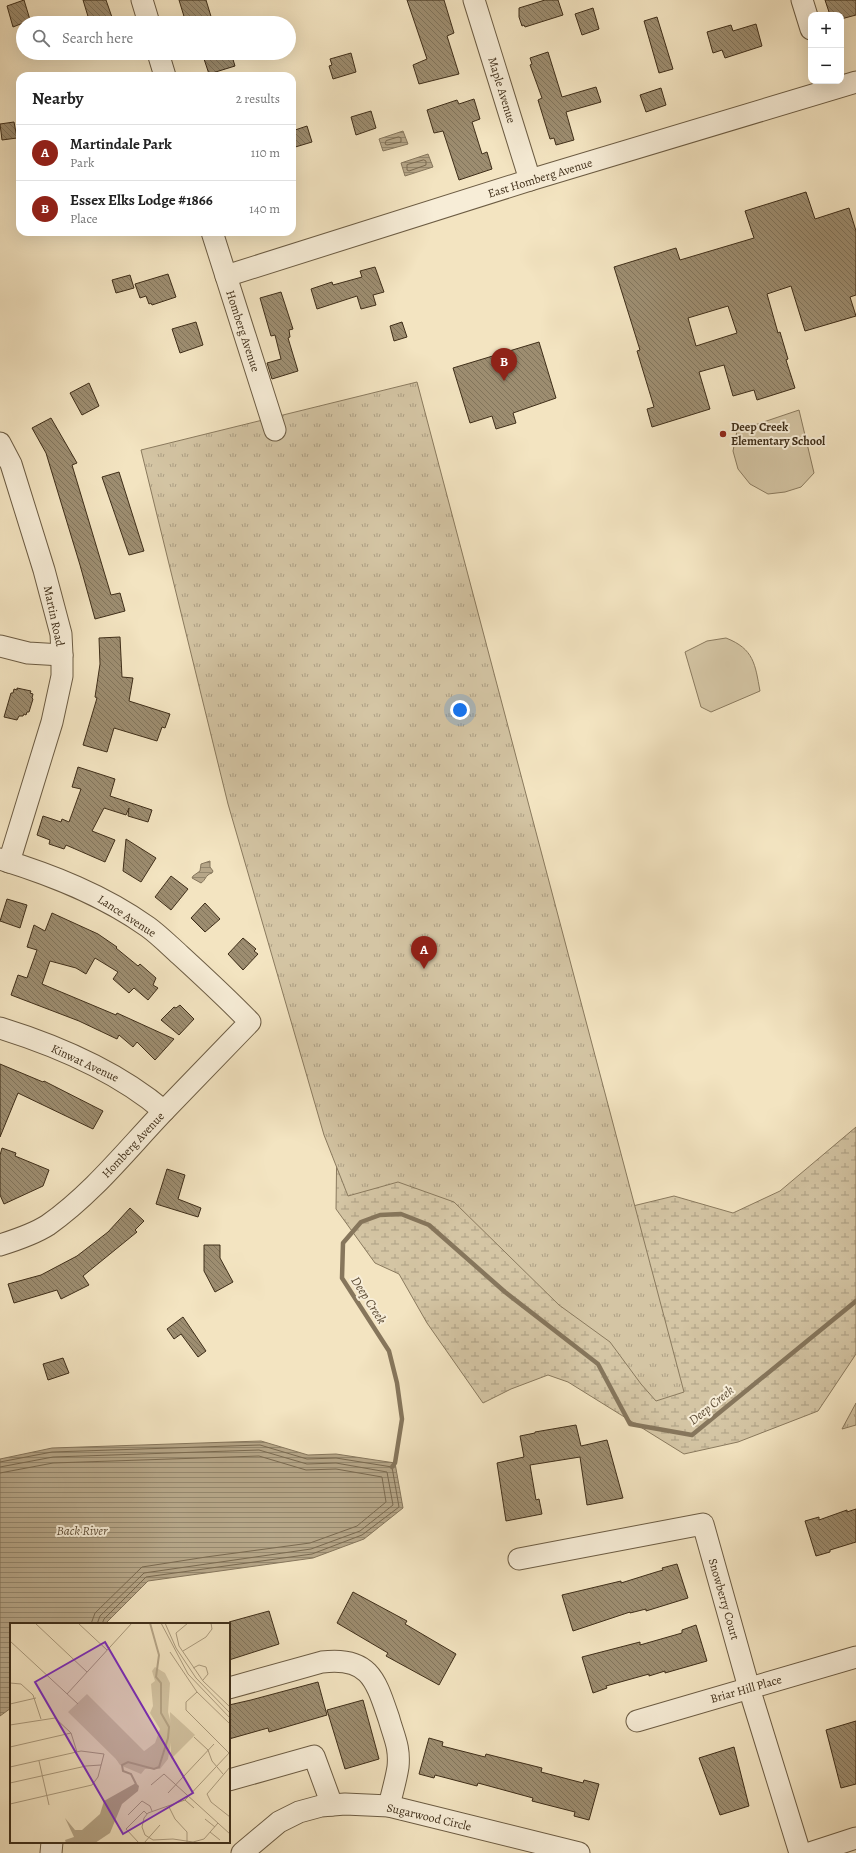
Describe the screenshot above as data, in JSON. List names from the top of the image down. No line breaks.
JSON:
{"streets":{"street":["Maple Avenue","East Homberg Avenue","Homberg Avenue","Martin Road","Lance Avenue","Kinwat Avenue","Snowberry Court","Briar Hill Place","Sugarwood Circle"]},"crossings":[["Maple Avenue","East Homberg Avenue"],["East Homberg Avenue","Homberg Avenue"],["Homberg Avenue","Lance Avenue"],["Homberg Avenue","Kinwat Avenue"],["Martin Road","Lance Avenue"],["Snowberry Court","Briar Hill Place"]],"water":["Deep Creek","Back River"],"places":["Deep Creek Elementary School"],"page":{"map_buttons":["+","−"],"search":"Search here","heading":["Nearby","2 results"],"list":[{"mark":"A","name":"Martindale Park","note":"Park","value":"110 m"},{"mark":"B","name":"Essex Elks Lodge #1866","note":"Place","value":"140 m"}],"pins":["B","A"]}}
